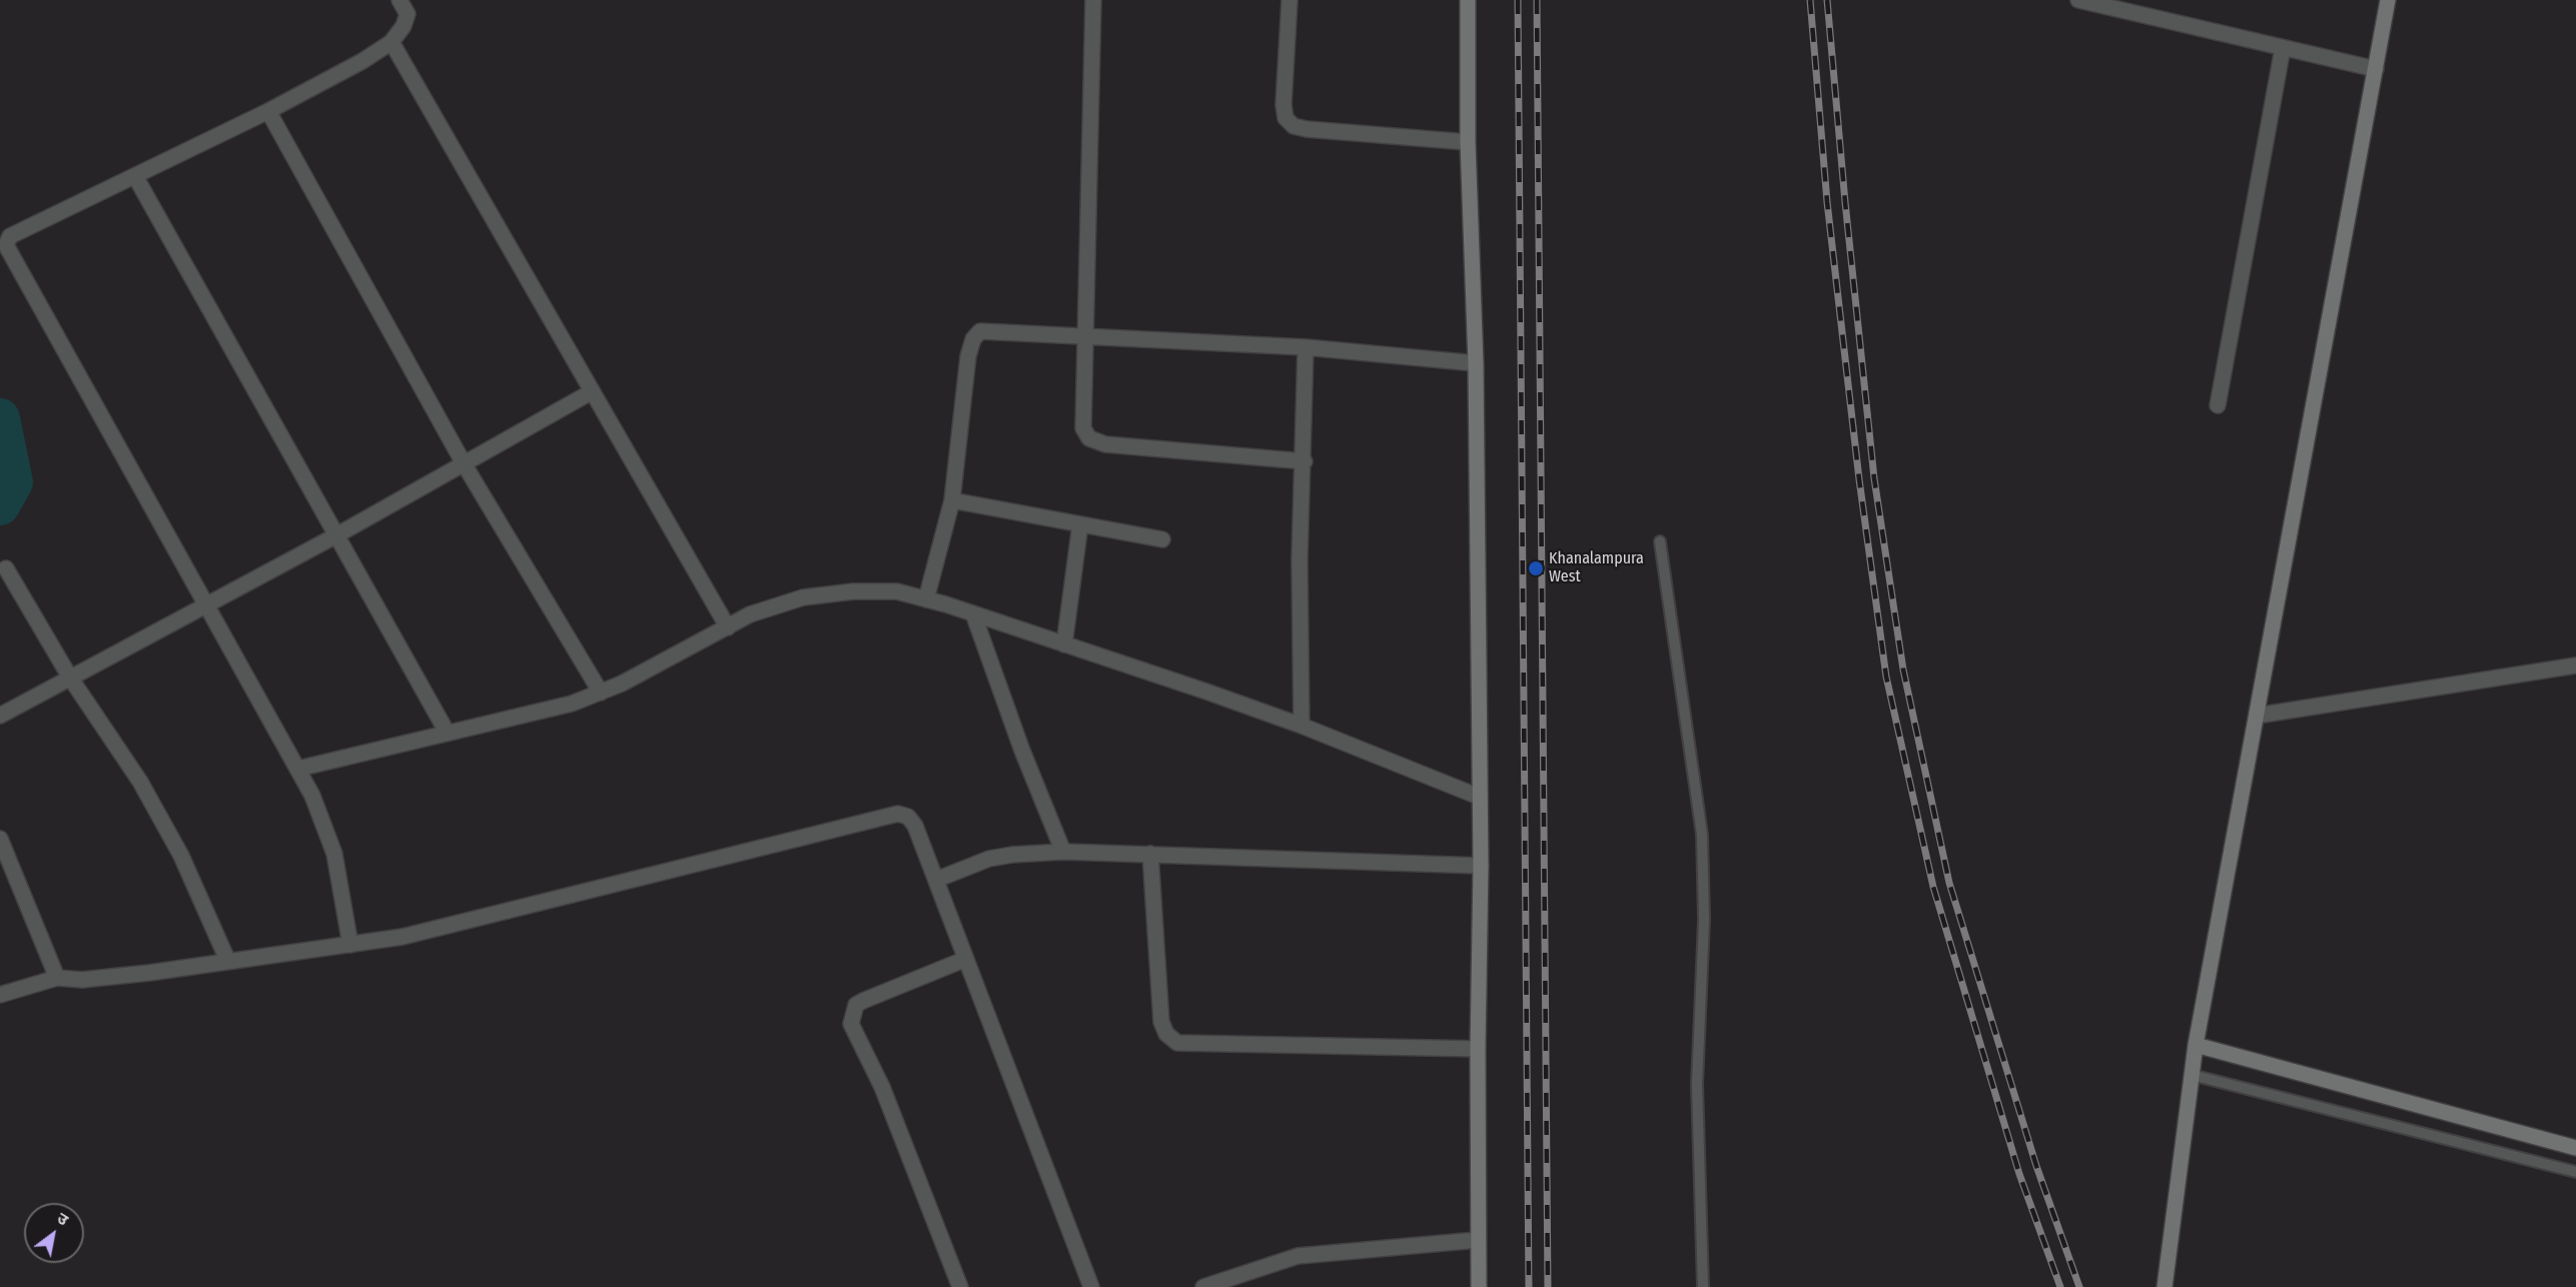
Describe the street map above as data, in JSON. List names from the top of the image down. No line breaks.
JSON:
{"places":["Khanalampura West"],"north":"top right"}
